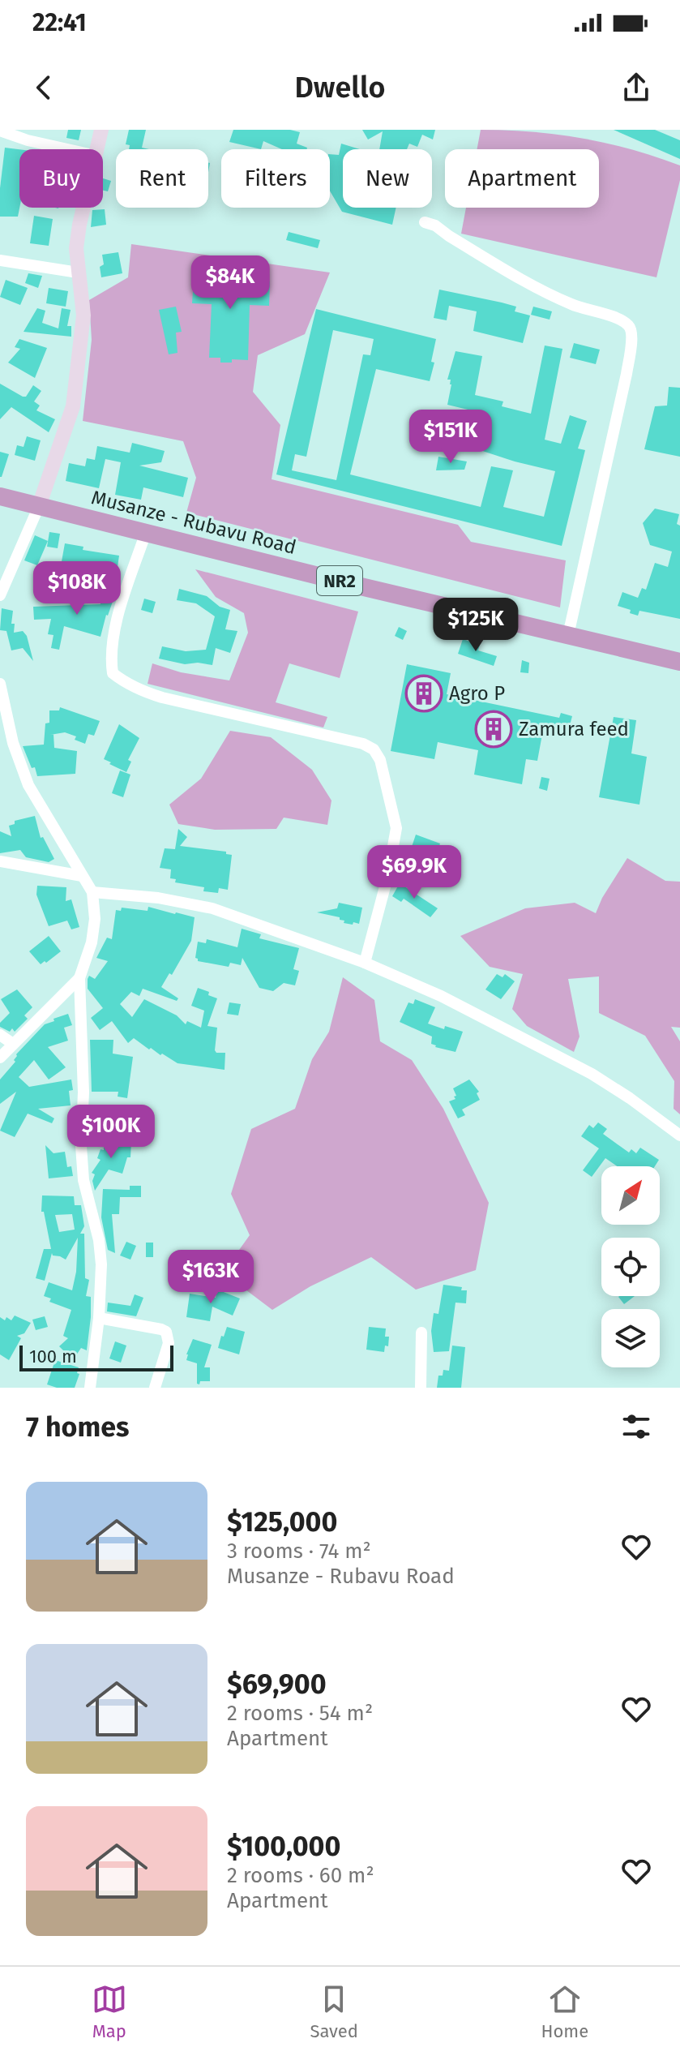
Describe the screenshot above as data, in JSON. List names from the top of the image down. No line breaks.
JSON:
{"streets":{"highway":["Musanze - Rubavu Road","NR2"]},"places":{"building":["Agro P","Zamura feed"]},"scale_bar":"100 m","north":"top right","page":{"status":"22:41","header":"Dwello","chip":["Buy","Rent","Filters","New","Apartment"],"price":["$84K","$151K","$108K","$125K","$69.9K","$100K","$163K"],"scale":"100 m","heading":"7 homes","list":[{"name":"$125,000","note":"3 rooms · 74 m² · Musanze - Rubavu Road"},{"name":"$69,900","note":"2 rooms · 54 m² · Apartment"},{"name":"$100,000","note":"2 rooms · 60 m² · Apartment"}],"tabs":["Map","Saved","Home"]}}
